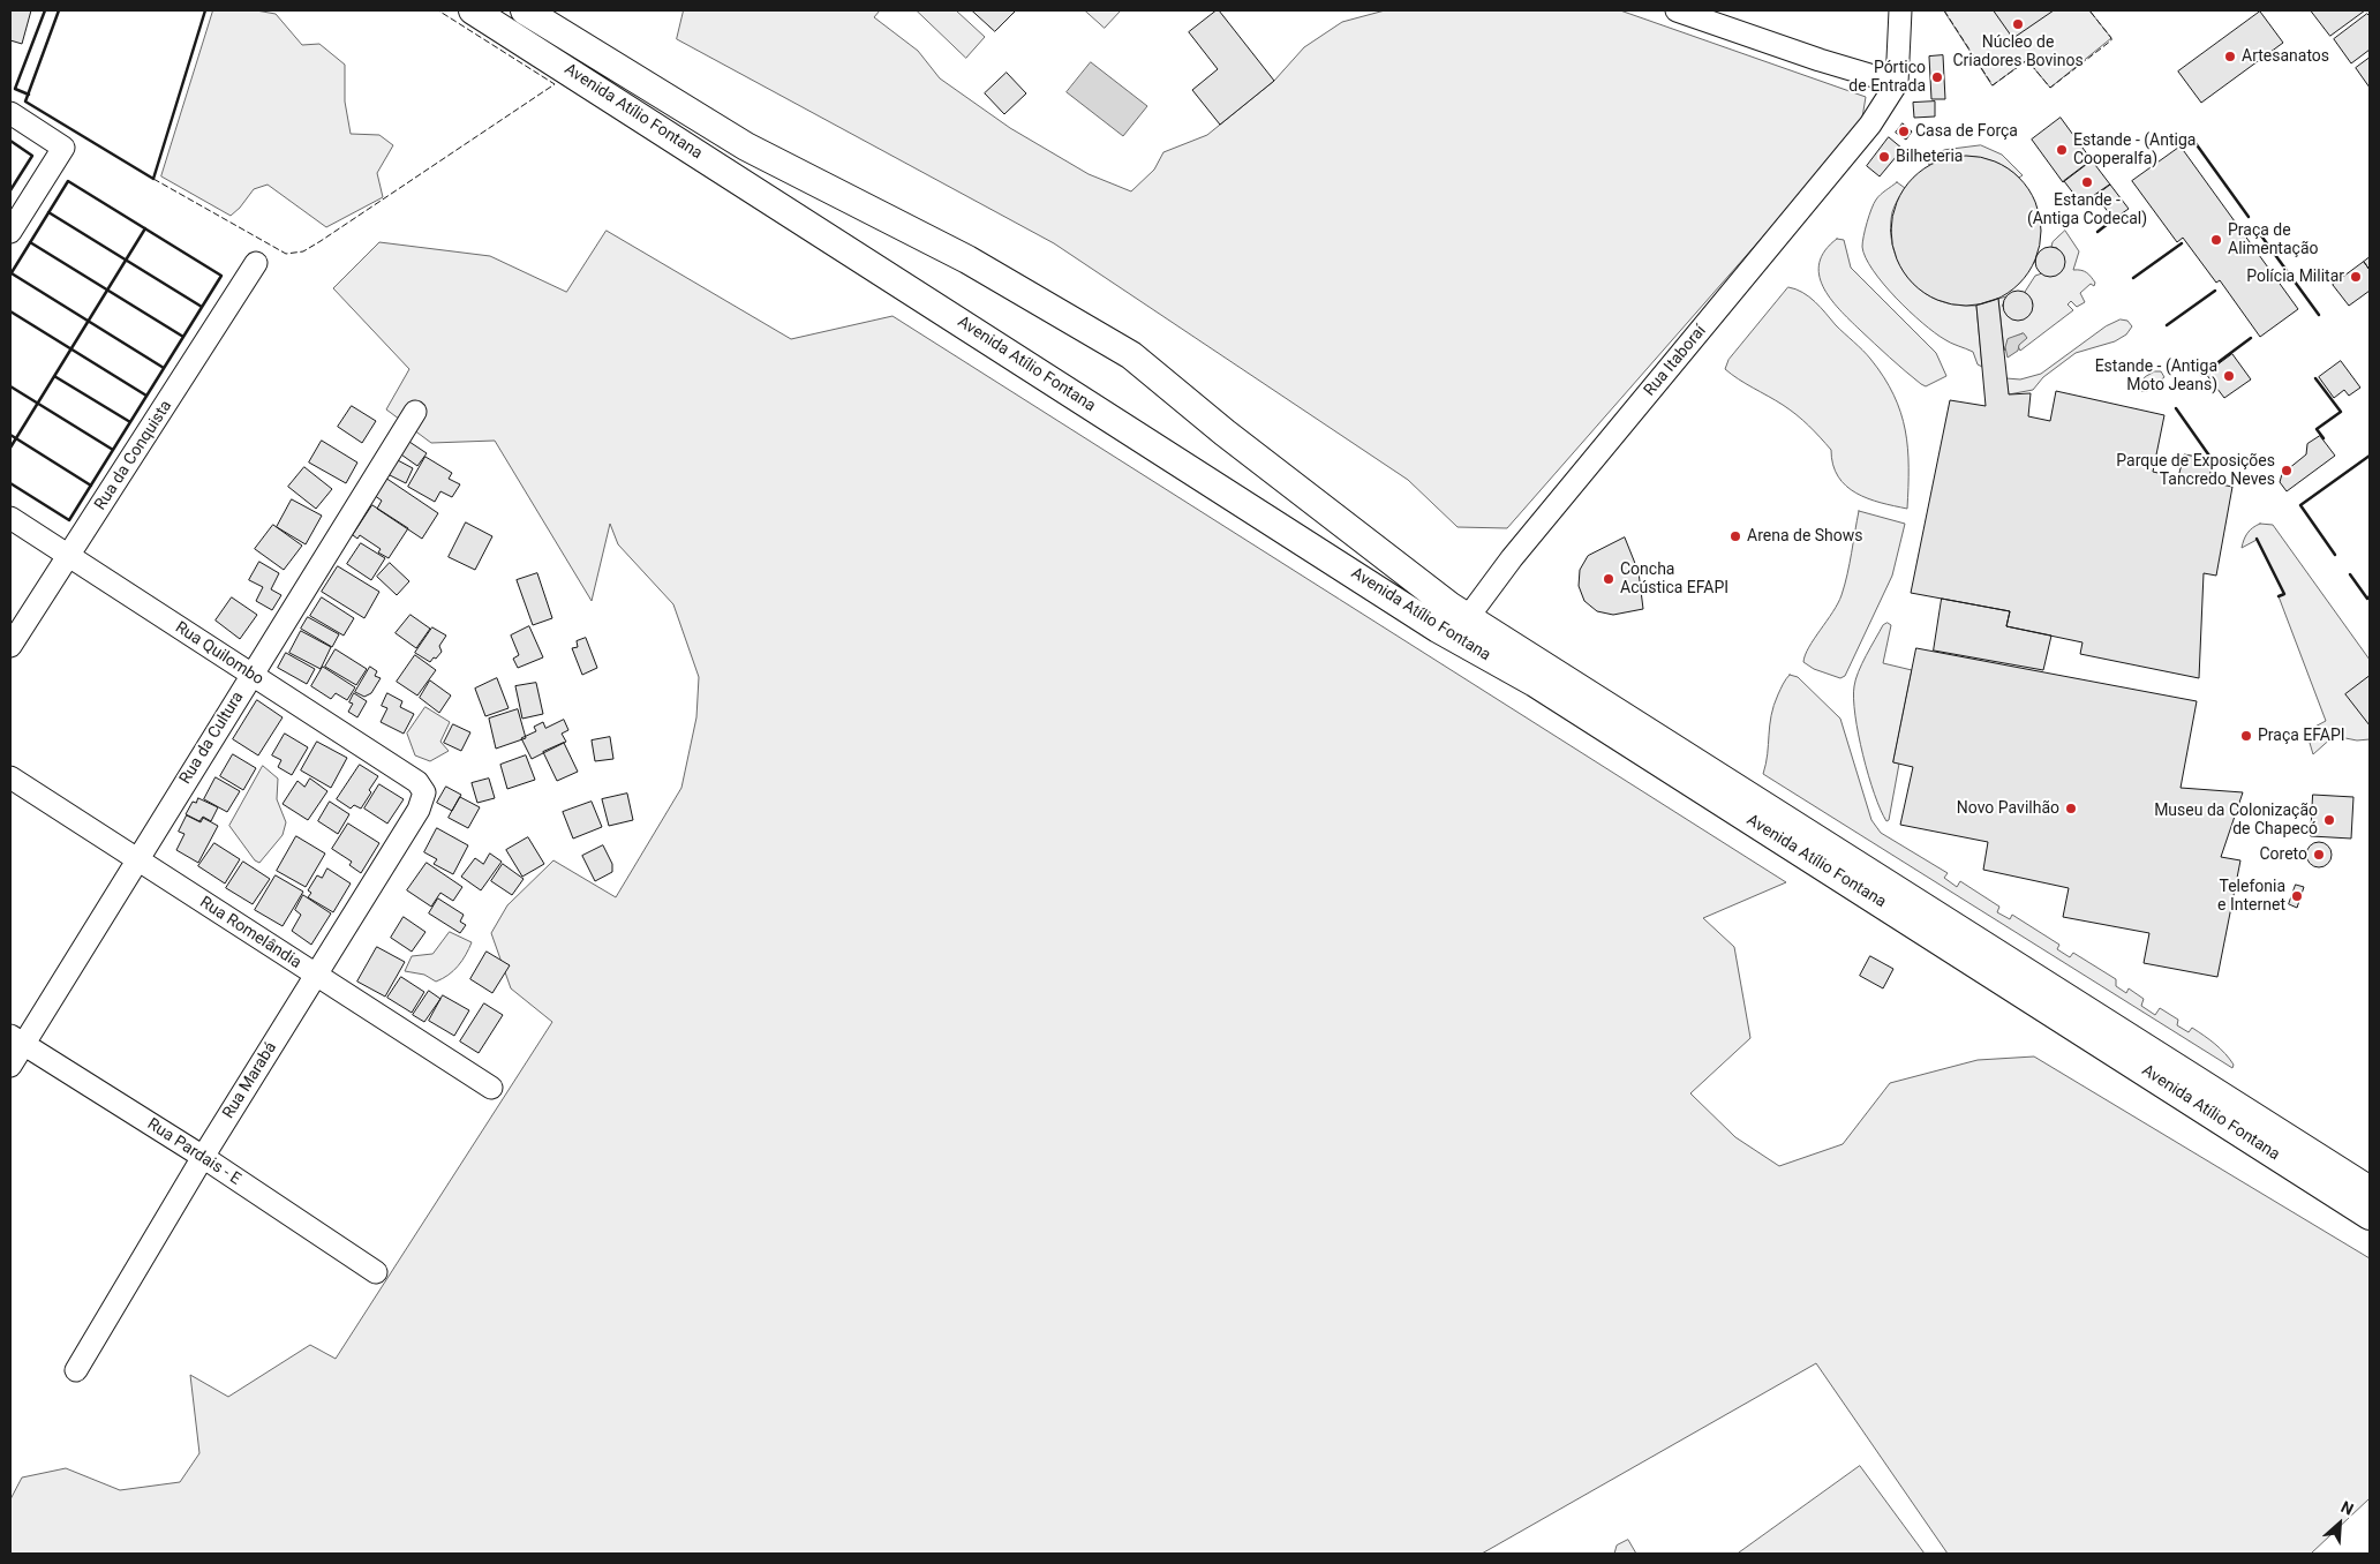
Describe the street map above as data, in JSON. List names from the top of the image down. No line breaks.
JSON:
{"streets":{"main road":["Avenida Atílio Fontana"],"street":["Rua Itaboraí","Rua da Conquista","Rua Quilombo","Rua da Cultura","Rua Romelândia","Rua Marabá","Rua Pardais - E"]},"crossings":[["Avenida Atílio Fontana","Rua Itaboraí"],["Rua da Conquista","Rua Quilombo"],["Rua Quilombo","Rua da Cultura"],["Rua Quilombo","Rua Marabá"],["Rua da Cultura","Rua Romelândia"],["Rua da Cultura","Rua Pardais - E"],["Rua Romelândia","Rua Marabá"],["Rua Marabá","Rua Pardais - E"]],"places":["Núcleo de Criadores Bovinos","Artesanatos","Pórtico de Entrada","Casa de Força","Estande - (Antiga Cooperalfa)","Bilheteria","Estande - (Antiga Codecal)","Praça de Alimentação","Polícia Militar","Estande - (Antiga Moto Jeans)","Parque de Exposições Tancredo Neves","Arena de Shows","Concha Acústica EFAPI","Praça EFAPI","Novo Pavilhão","Museu da Colonização de Chapecó","Coreto","Telefonia e Internet"],"north":"top right"}
